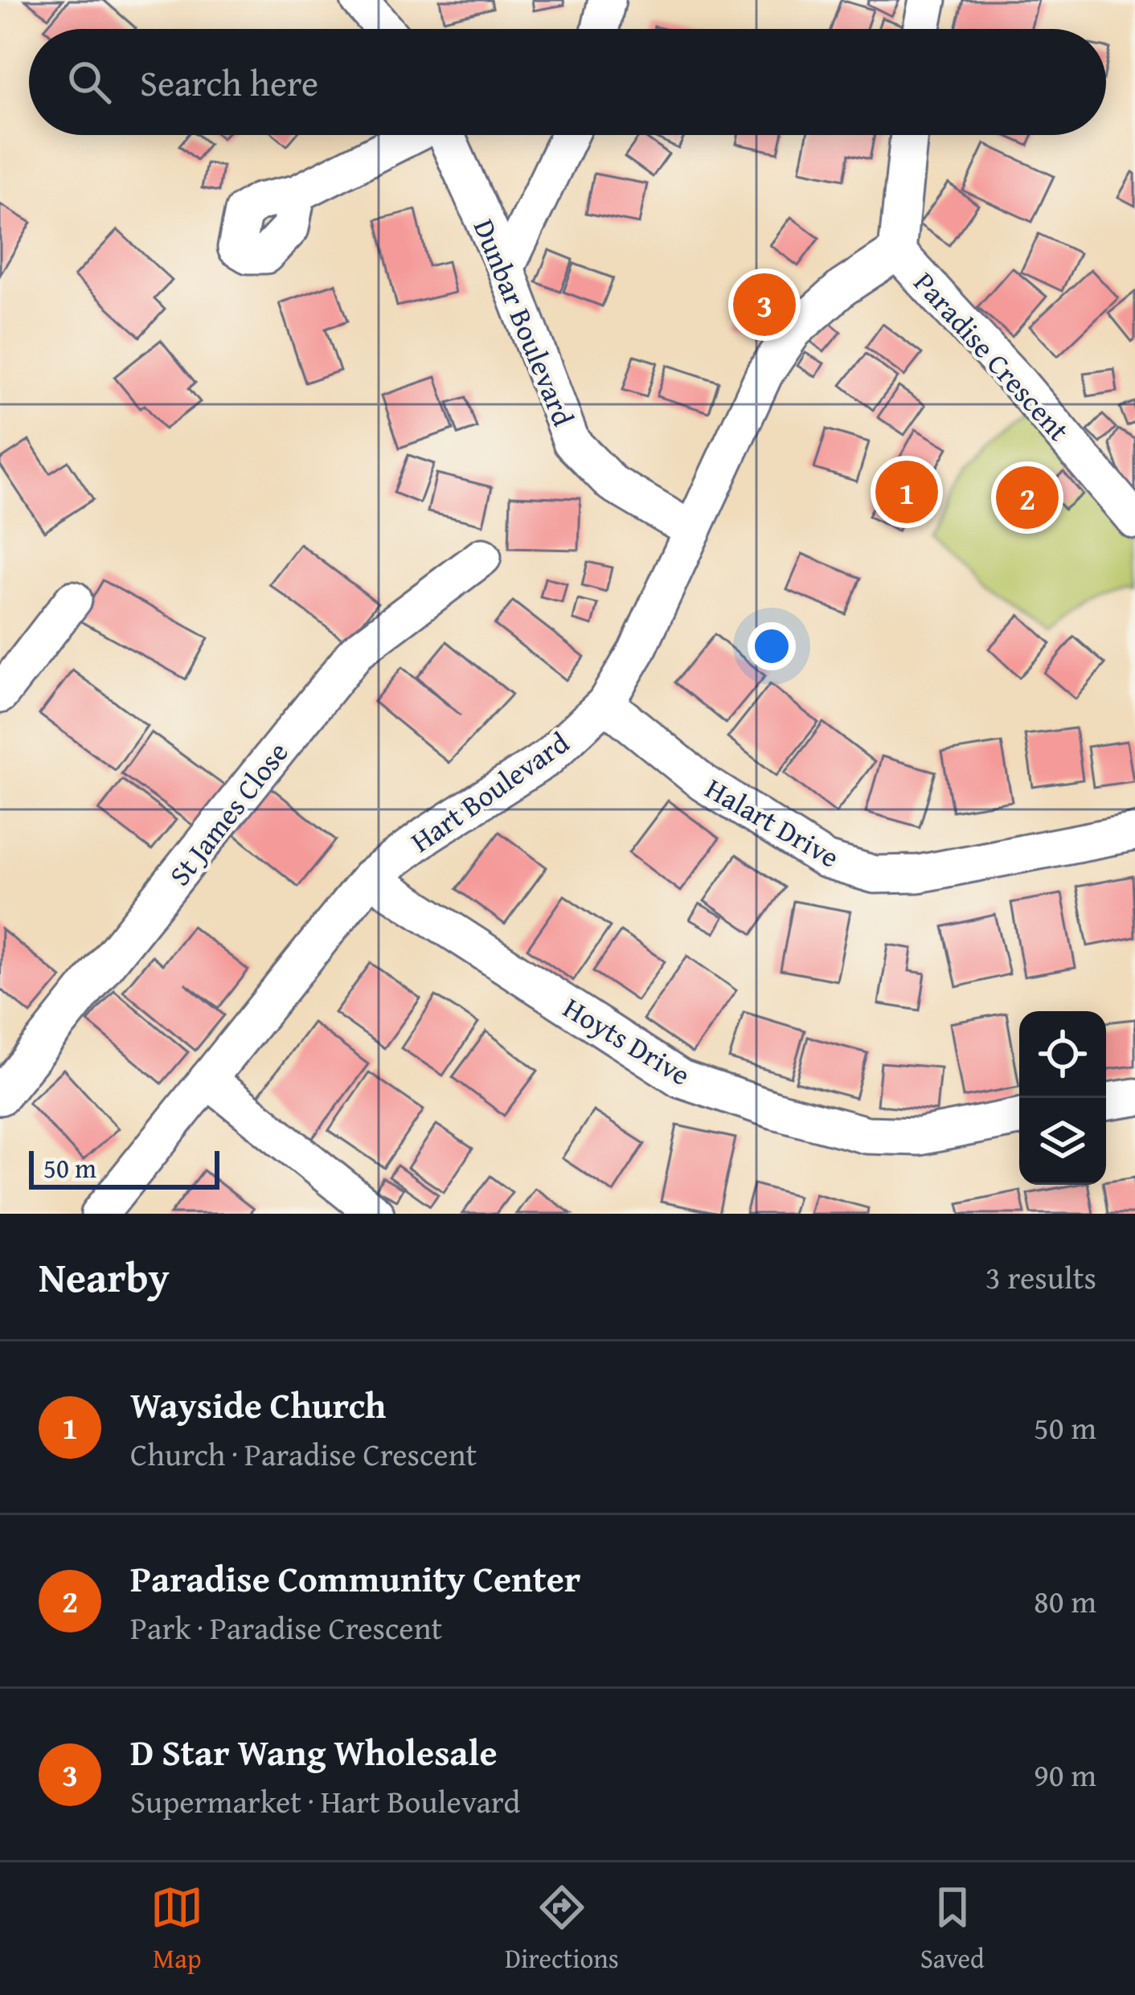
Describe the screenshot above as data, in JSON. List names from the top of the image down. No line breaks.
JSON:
{"streets":{"street":["Dunbar Boulevard","Paradise Crescent","Hart Boulevard","St James Close","Halart Drive","Hoyts Drive"]},"crossings":[["Dunbar Boulevard","Hart Boulevard"],["Paradise Crescent","Hart Boulevard"],["Hart Boulevard","Halart Drive"],["Hart Boulevard","Hoyts Drive"]],"scale_bar":"50 m","page":{"search":"Search here","pins":["3","1","2"],"scale":"50 m","heading":["Nearby","3 results"],"list":[{"mark":"1","name":"Wayside Church","note":"Church · Paradise Crescent","value":"50 m"},{"mark":"2","name":"Paradise Community Center","note":"Park · Paradise Crescent","value":"80 m"},{"mark":"3","name":"D Star Wang Wholesale","note":"Supermarket · Hart Boulevard","value":"90 m"}],"nav":["Map","Directions","Saved"]}}
